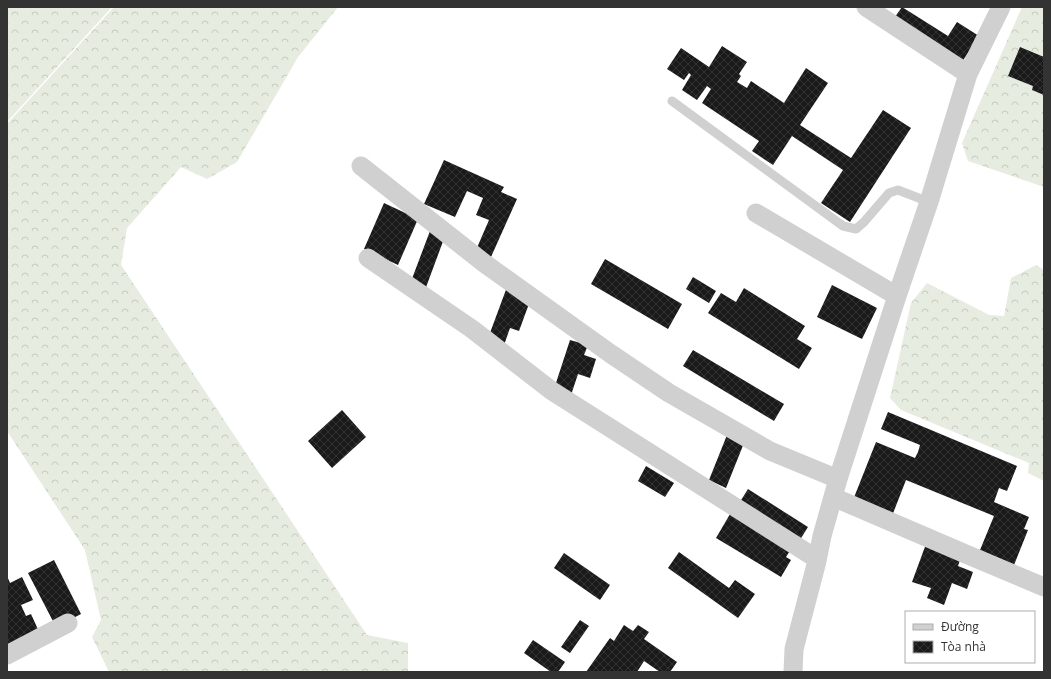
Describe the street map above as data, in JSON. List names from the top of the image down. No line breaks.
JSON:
{"legend":["Đường","Tòa nhà"]}
